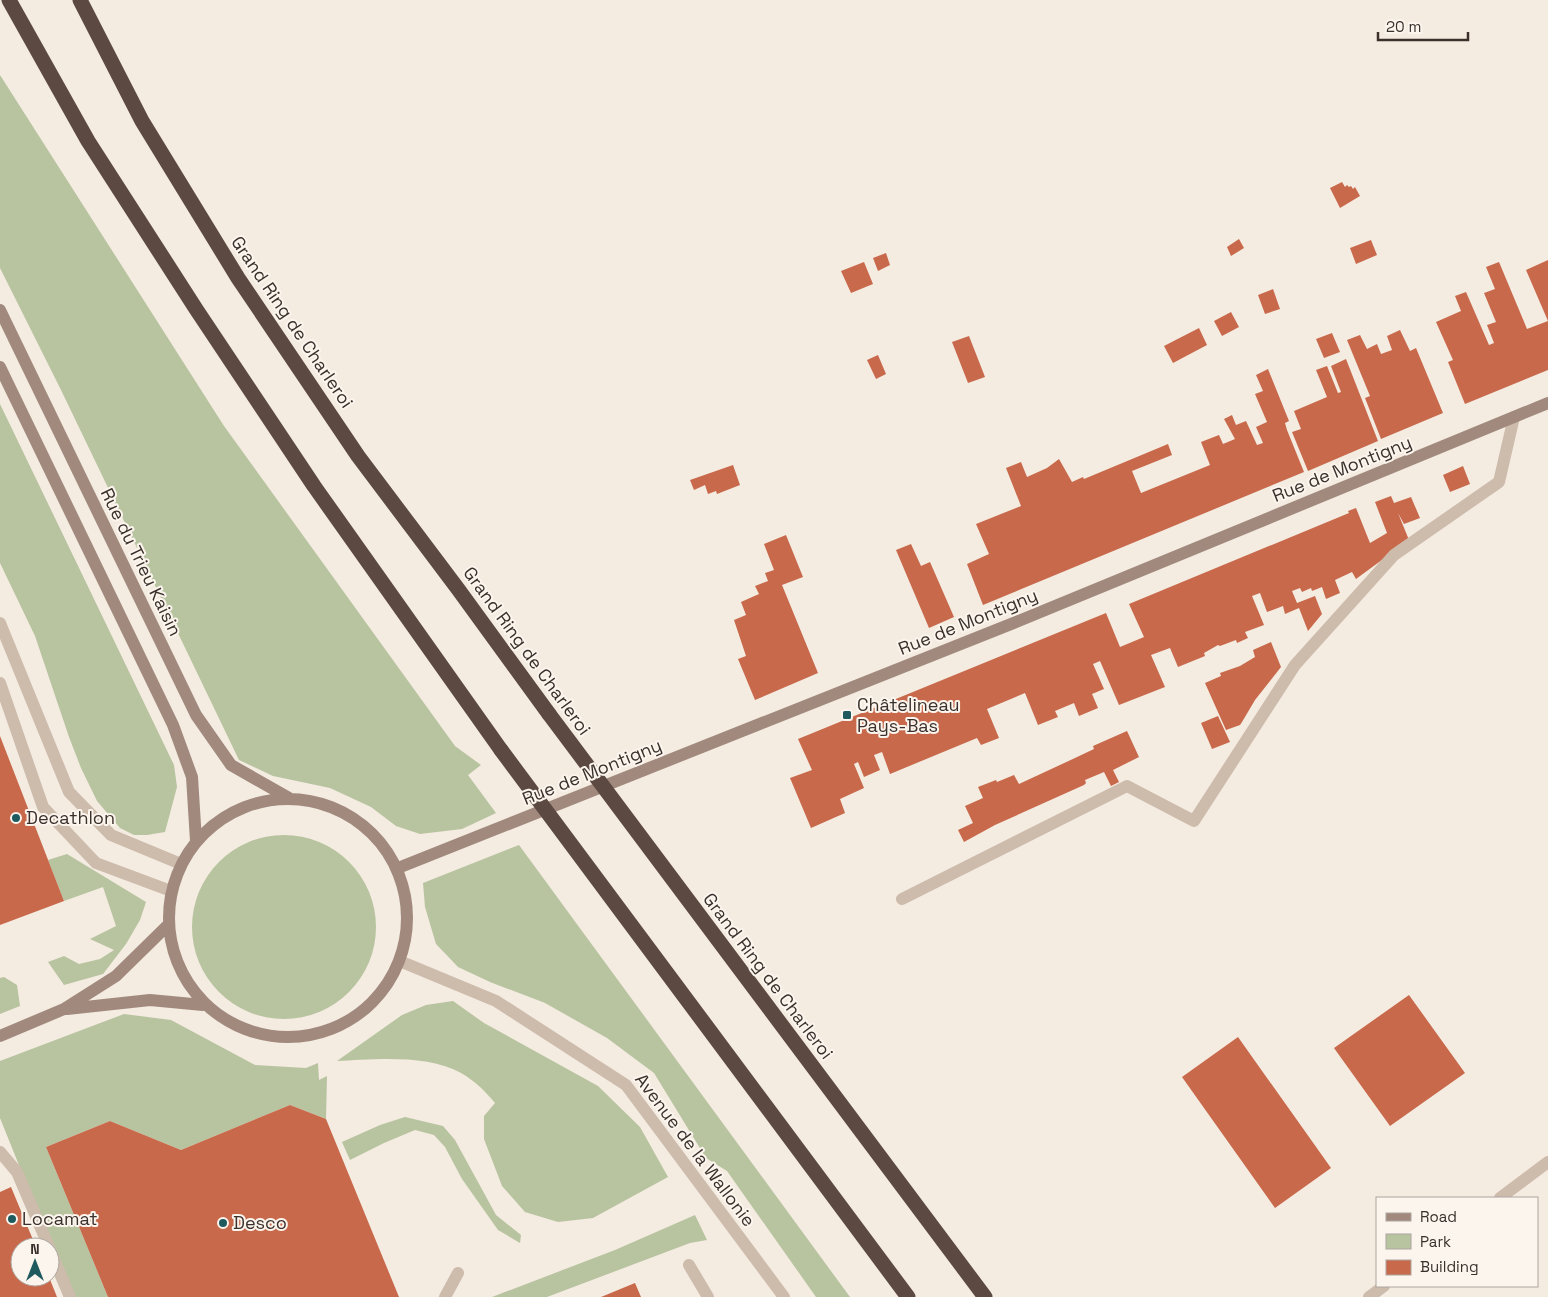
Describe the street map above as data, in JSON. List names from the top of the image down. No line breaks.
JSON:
{"streets":{"highway":["Grand Ring de Charleroi"],"main road":["Rue de Montigny","Rue du Trieu Kaisin"],"street":["Avenue de la Wallonie"]},"places":{"transit":["Châtelineau Pays-Bas"],"other":["Decathlon","Locamat","Desco"]},"legend":["Road","Park","Building"],"scale_bar":"20 m","north":"top"}
